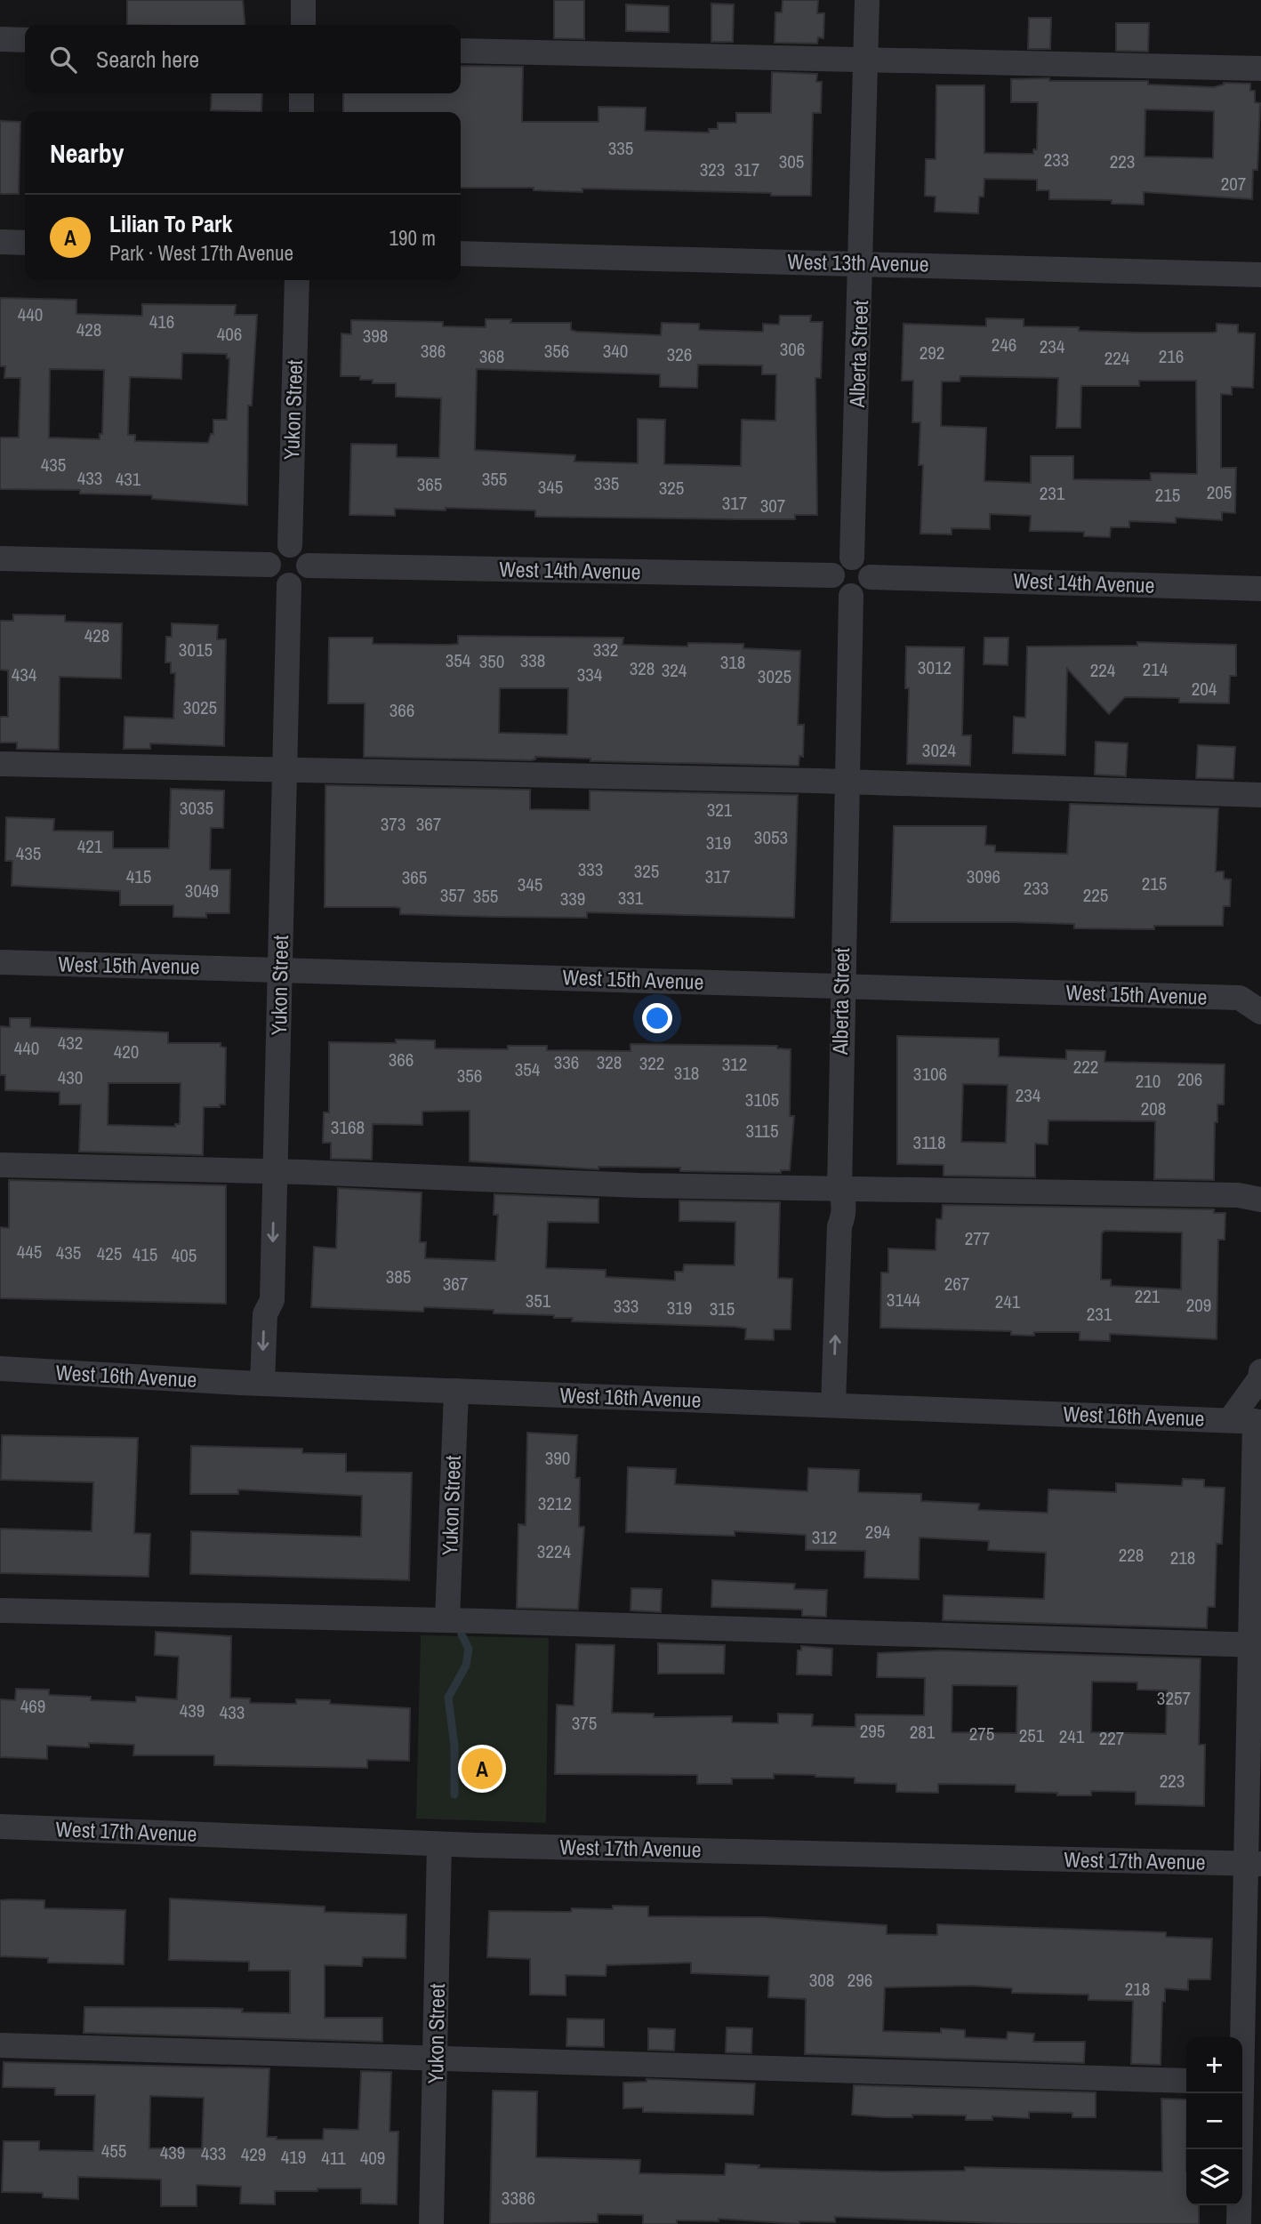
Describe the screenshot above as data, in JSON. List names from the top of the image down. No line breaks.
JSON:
{"streets":{"street":["West 13th Avenue","Alberta Street","Yukon Street","West 14th Avenue","West 15th Avenue","West 16th Avenue","West 17th Avenue"]},"crossings":[["West 13th Avenue","Alberta Street"],["Alberta Street","West 14th Avenue"],["Alberta Street","West 15th Avenue"],["Alberta Street","West 16th Avenue"],["Yukon Street","West 14th Avenue"],["Yukon Street","West 15th Avenue"],["Yukon Street","West 16th Avenue"],["Yukon Street","West 17th Avenue"]],"house_numbers":["335","233","305","223","323","317","207","440","416","428","406","398","246","234","306","386","356","340","292","326","368","216","224","435","433","431","355","335","365","345","325","205","231","215","317","307","428","3015","332","354","338","350","318","3012","328","214","324","224","434","334","3025","204","3025","366","3024","3035","321","373","367","3053","319","421","435","333","325","415","317","3096","365","215","345","233","3049","357","225","355","331","339","432","440","420","366","336","328","322","312","222","354","318","3106","356","430","206","210","234","3105","208","3168","3115","3118","277","445","435","425","415","405","385","367","267","221","3144","351","241","209","333","319","315","231","390","3212","294","312","3224","228","218","3257","469","439","433","375","295","281","275","251","241","227","223","308","296","218","455","439","433","429","419","411","409","3386"],"page":{"search":"Search here","heading":"Nearby","list":[{"mark":"A","name":"Lilian To Park","note":"Park · West 17th Avenue","value":"190 m"}],"pins":"A","map_buttons":["+","−"]}}
